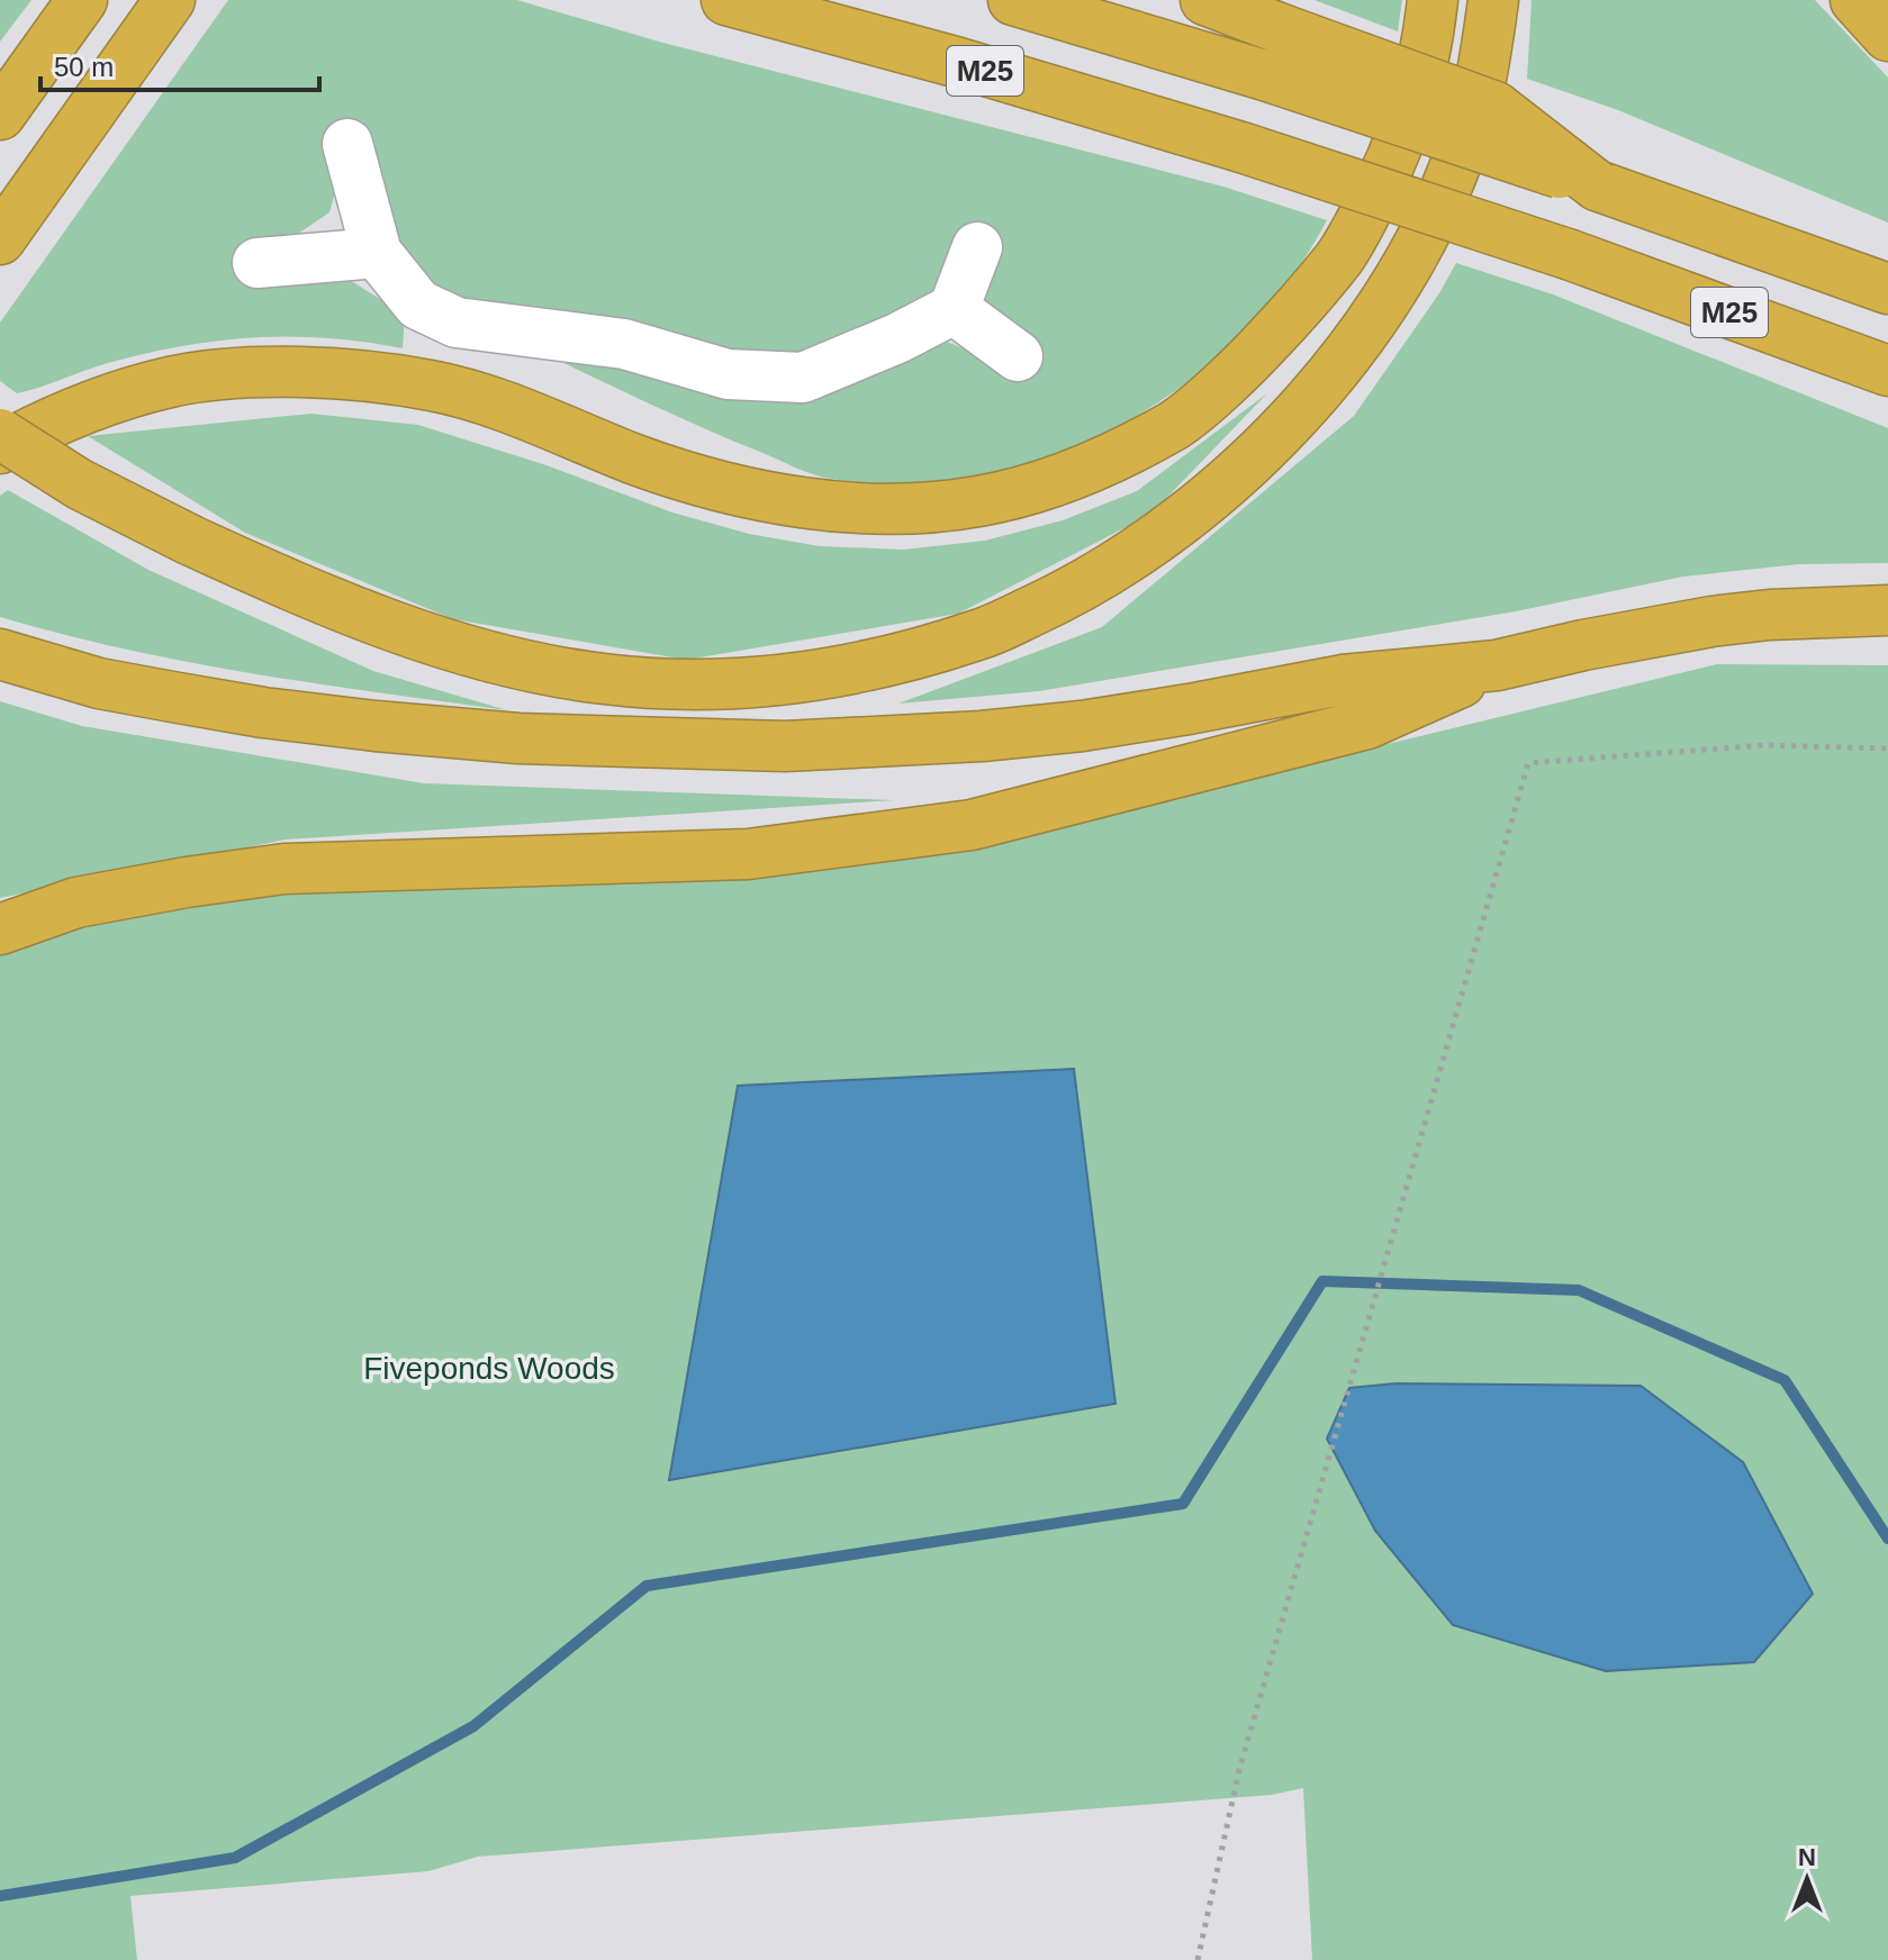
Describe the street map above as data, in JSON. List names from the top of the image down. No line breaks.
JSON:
{"streets":{"highway":["M25"]},"parks":["Fiveponds Woods"],"scale_bar":"50 m","north":"top"}
